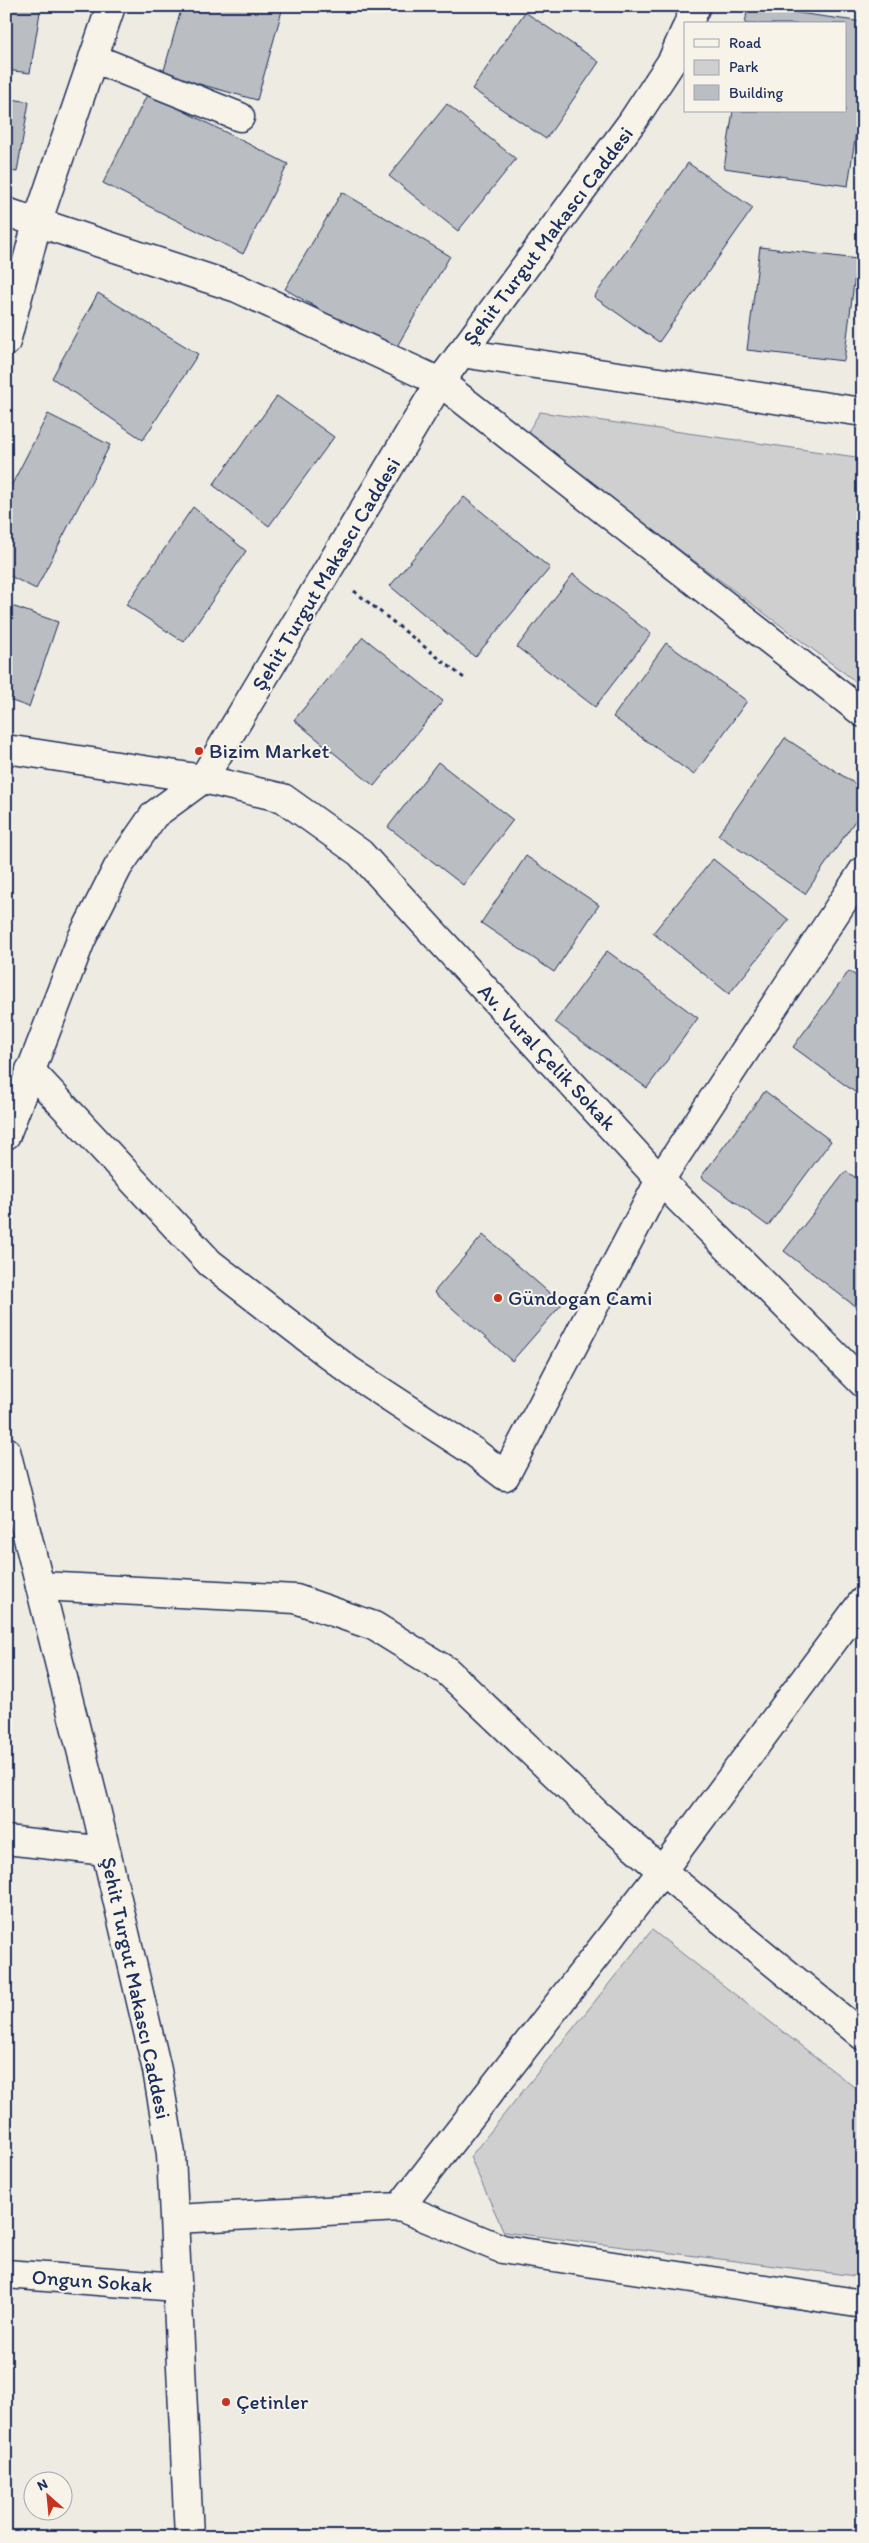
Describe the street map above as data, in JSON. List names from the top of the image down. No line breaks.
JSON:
{"streets":{"street":["Şehit Turgut Makascı Caddesi","Av. Vural Çelik Sokak","Ongun Sokak"]},"crossings":[["Şehit Turgut Makascı Caddesi","Av. Vural Çelik Sokak"],["Şehit Turgut Makascı Caddesi","Ongun Sokak"]],"places":["Bizim Market","Gündogan Cami","Çetinler"],"legend":["Road","Park","Building"],"north":"top left"}
